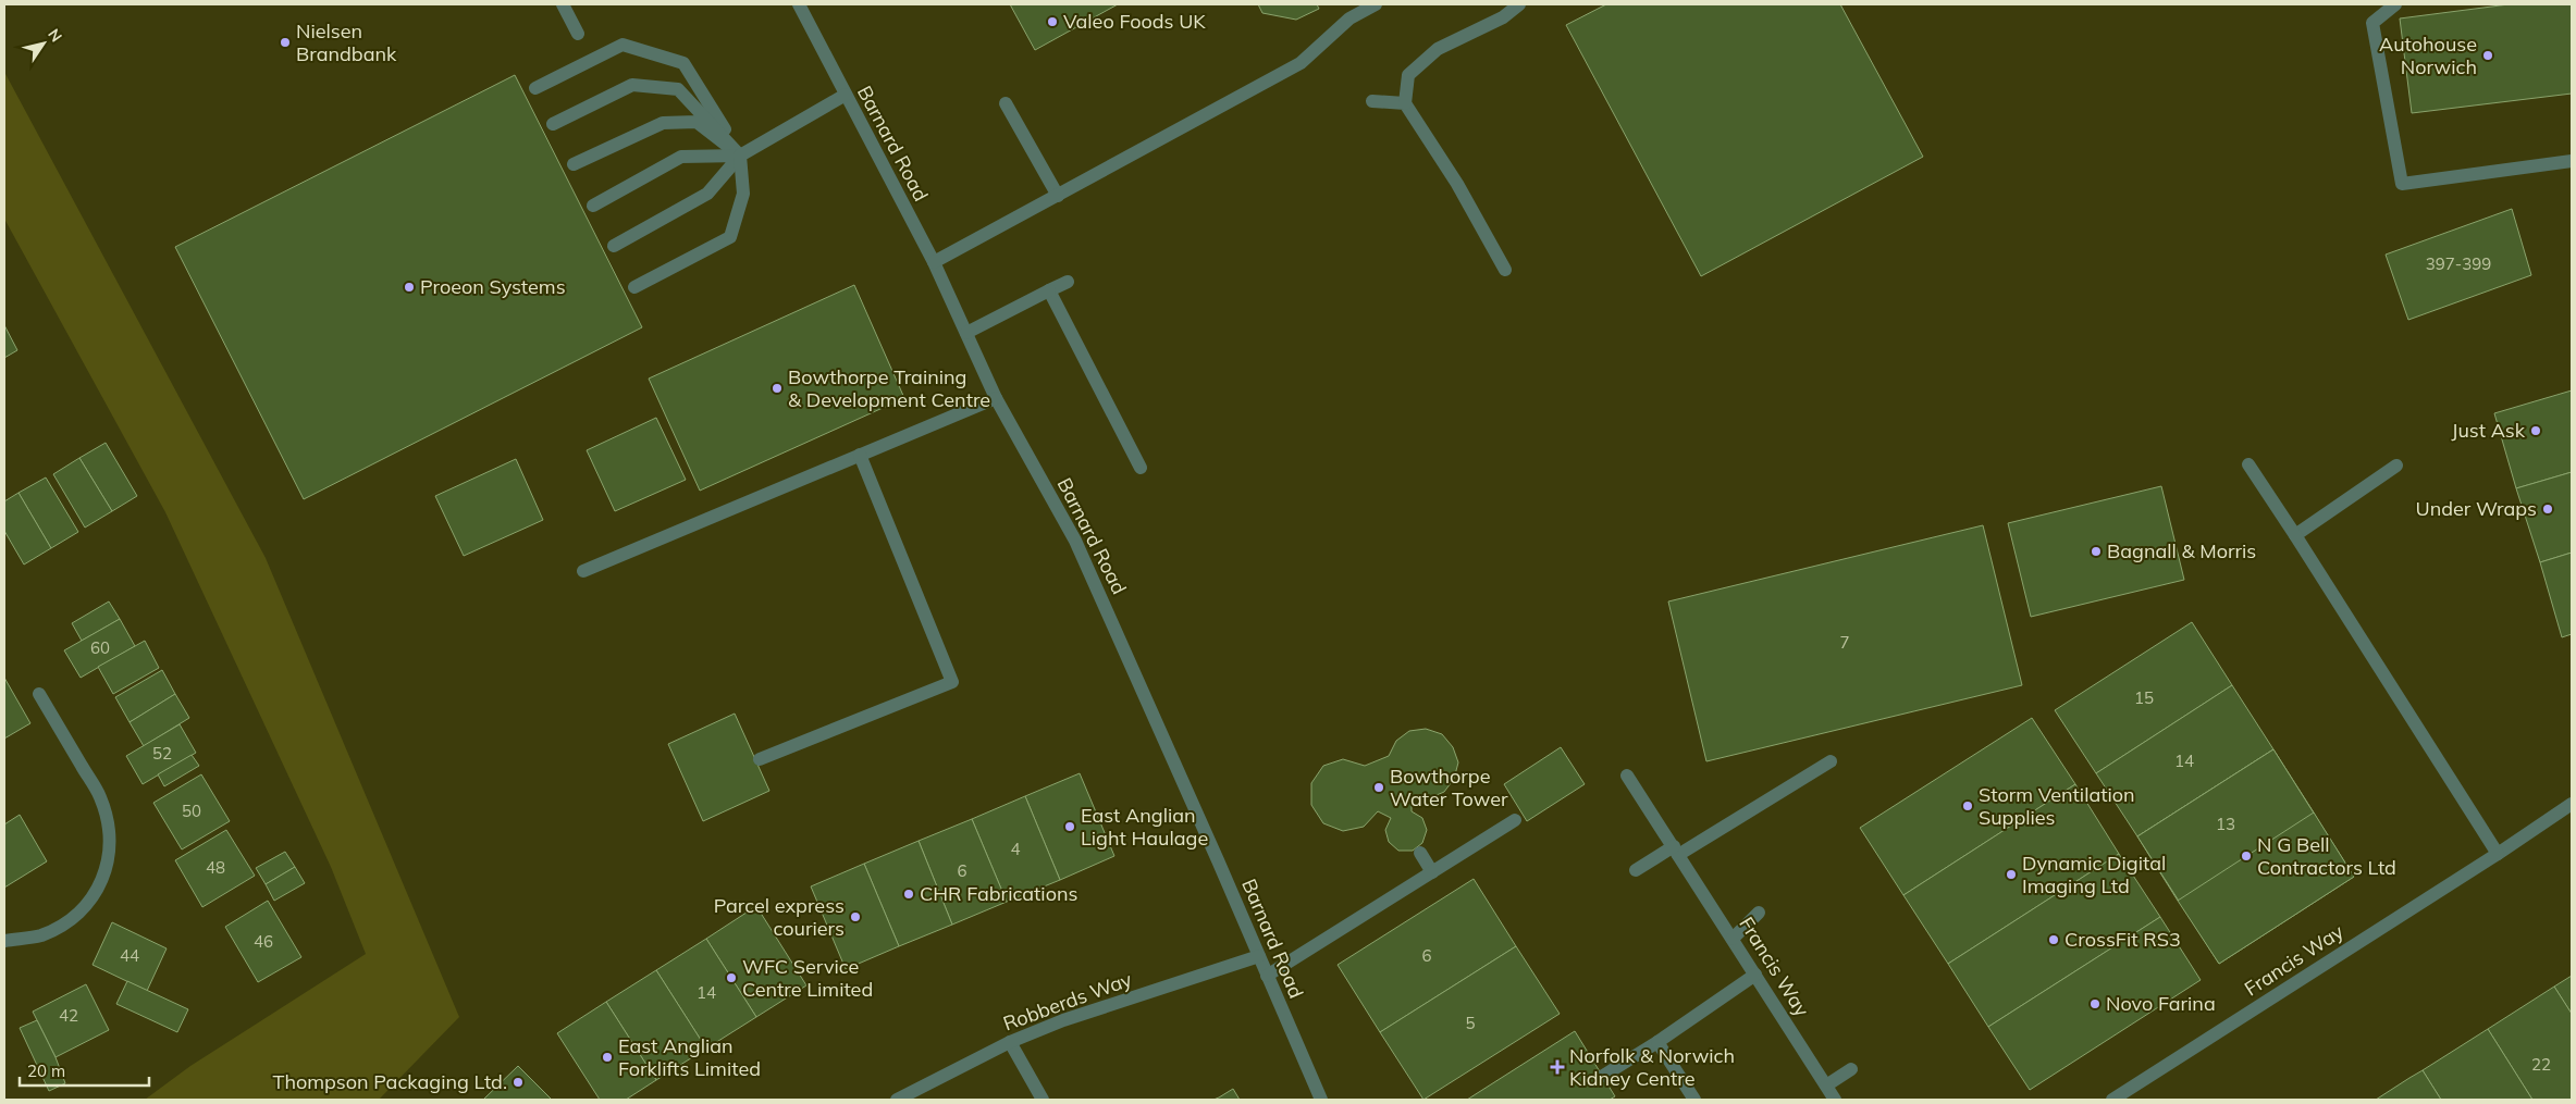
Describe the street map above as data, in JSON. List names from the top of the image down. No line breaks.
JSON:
{"streets":{"street":["Barnard Road","Francis Way","Robberds Way"]},"crossings":[["Barnard Road","Robberds Way"]],"places":{"other":["Valeo Foods UK","Nielsen Brandbank","Autohouse Norwich","Proeon Systems","Bowthorpe Training & Development Centre","Just Ask","Under Wraps","Bagnall & Morris","Bowthorpe Water Tower","Storm Ventilation Supplies","East Anglian Light Haulage","N G Bell Contractors Ltd","Dynamic Digital Imaging Ltd","CHR Fabrications","Parcel express couriers","CrossFit RS3","WFC Service Centre Limited","Novo Farina","East Anglian Forklifts Limited","Thompson Packaging Ltd."],"health":["Norfolk & Norwich Kidney Centre"]},"house_numbers":["397-399","7","60","15","52","14","50","13","4","48","6","46","44","6","14","42","5","22"],"scale_bar":"20 m","north":"top right"}
